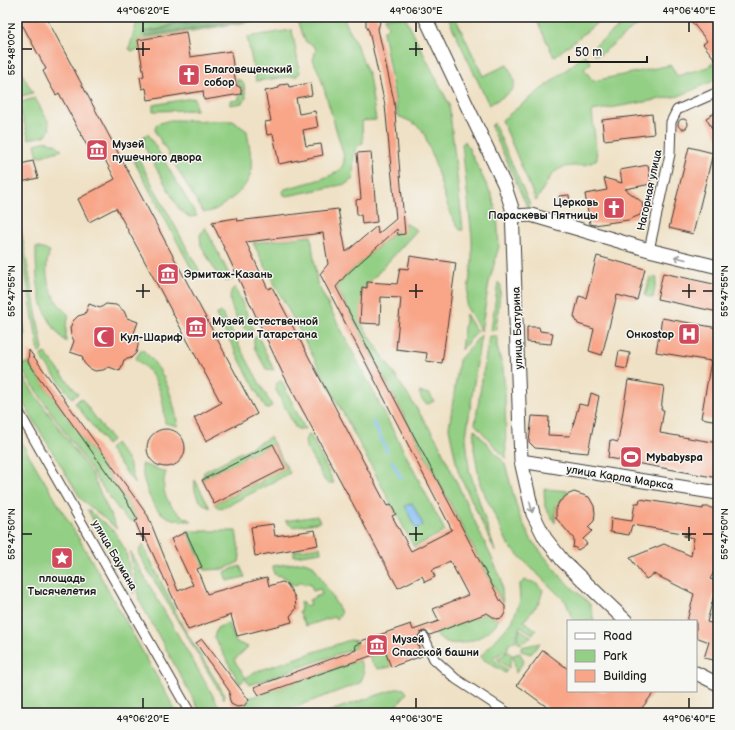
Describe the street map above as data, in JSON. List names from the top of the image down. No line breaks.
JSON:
{"streets":{"main road":["улица Батурина","улица Карла Маркса"],"street":["Нагорная улица","улица Баумана"]},"crossings":[["улица Батурина","улица Карла Маркса"]],"places":{"church":["Благовещенский собор","Церковь Параскевы Пятницы"],"museum":["Музей пушечного двора","Эрмитаж-Казань","Музей естественной истории Татарстана","Музей Спасской башни"],"hospital":["Онкоstop"],"mosque":["Кул-Шариф"],"sports":["Mybabyspa"],"place":["площадь Тысячелетия"]},"legend":["Road","Park","Building"],"scale_bar":"50 m","coordinates":["49°06'20\"E","49°06'30\"E","49°06'40\"E","55°48'00\"N","55°47'55\"N","55°47'50\"N"]}
